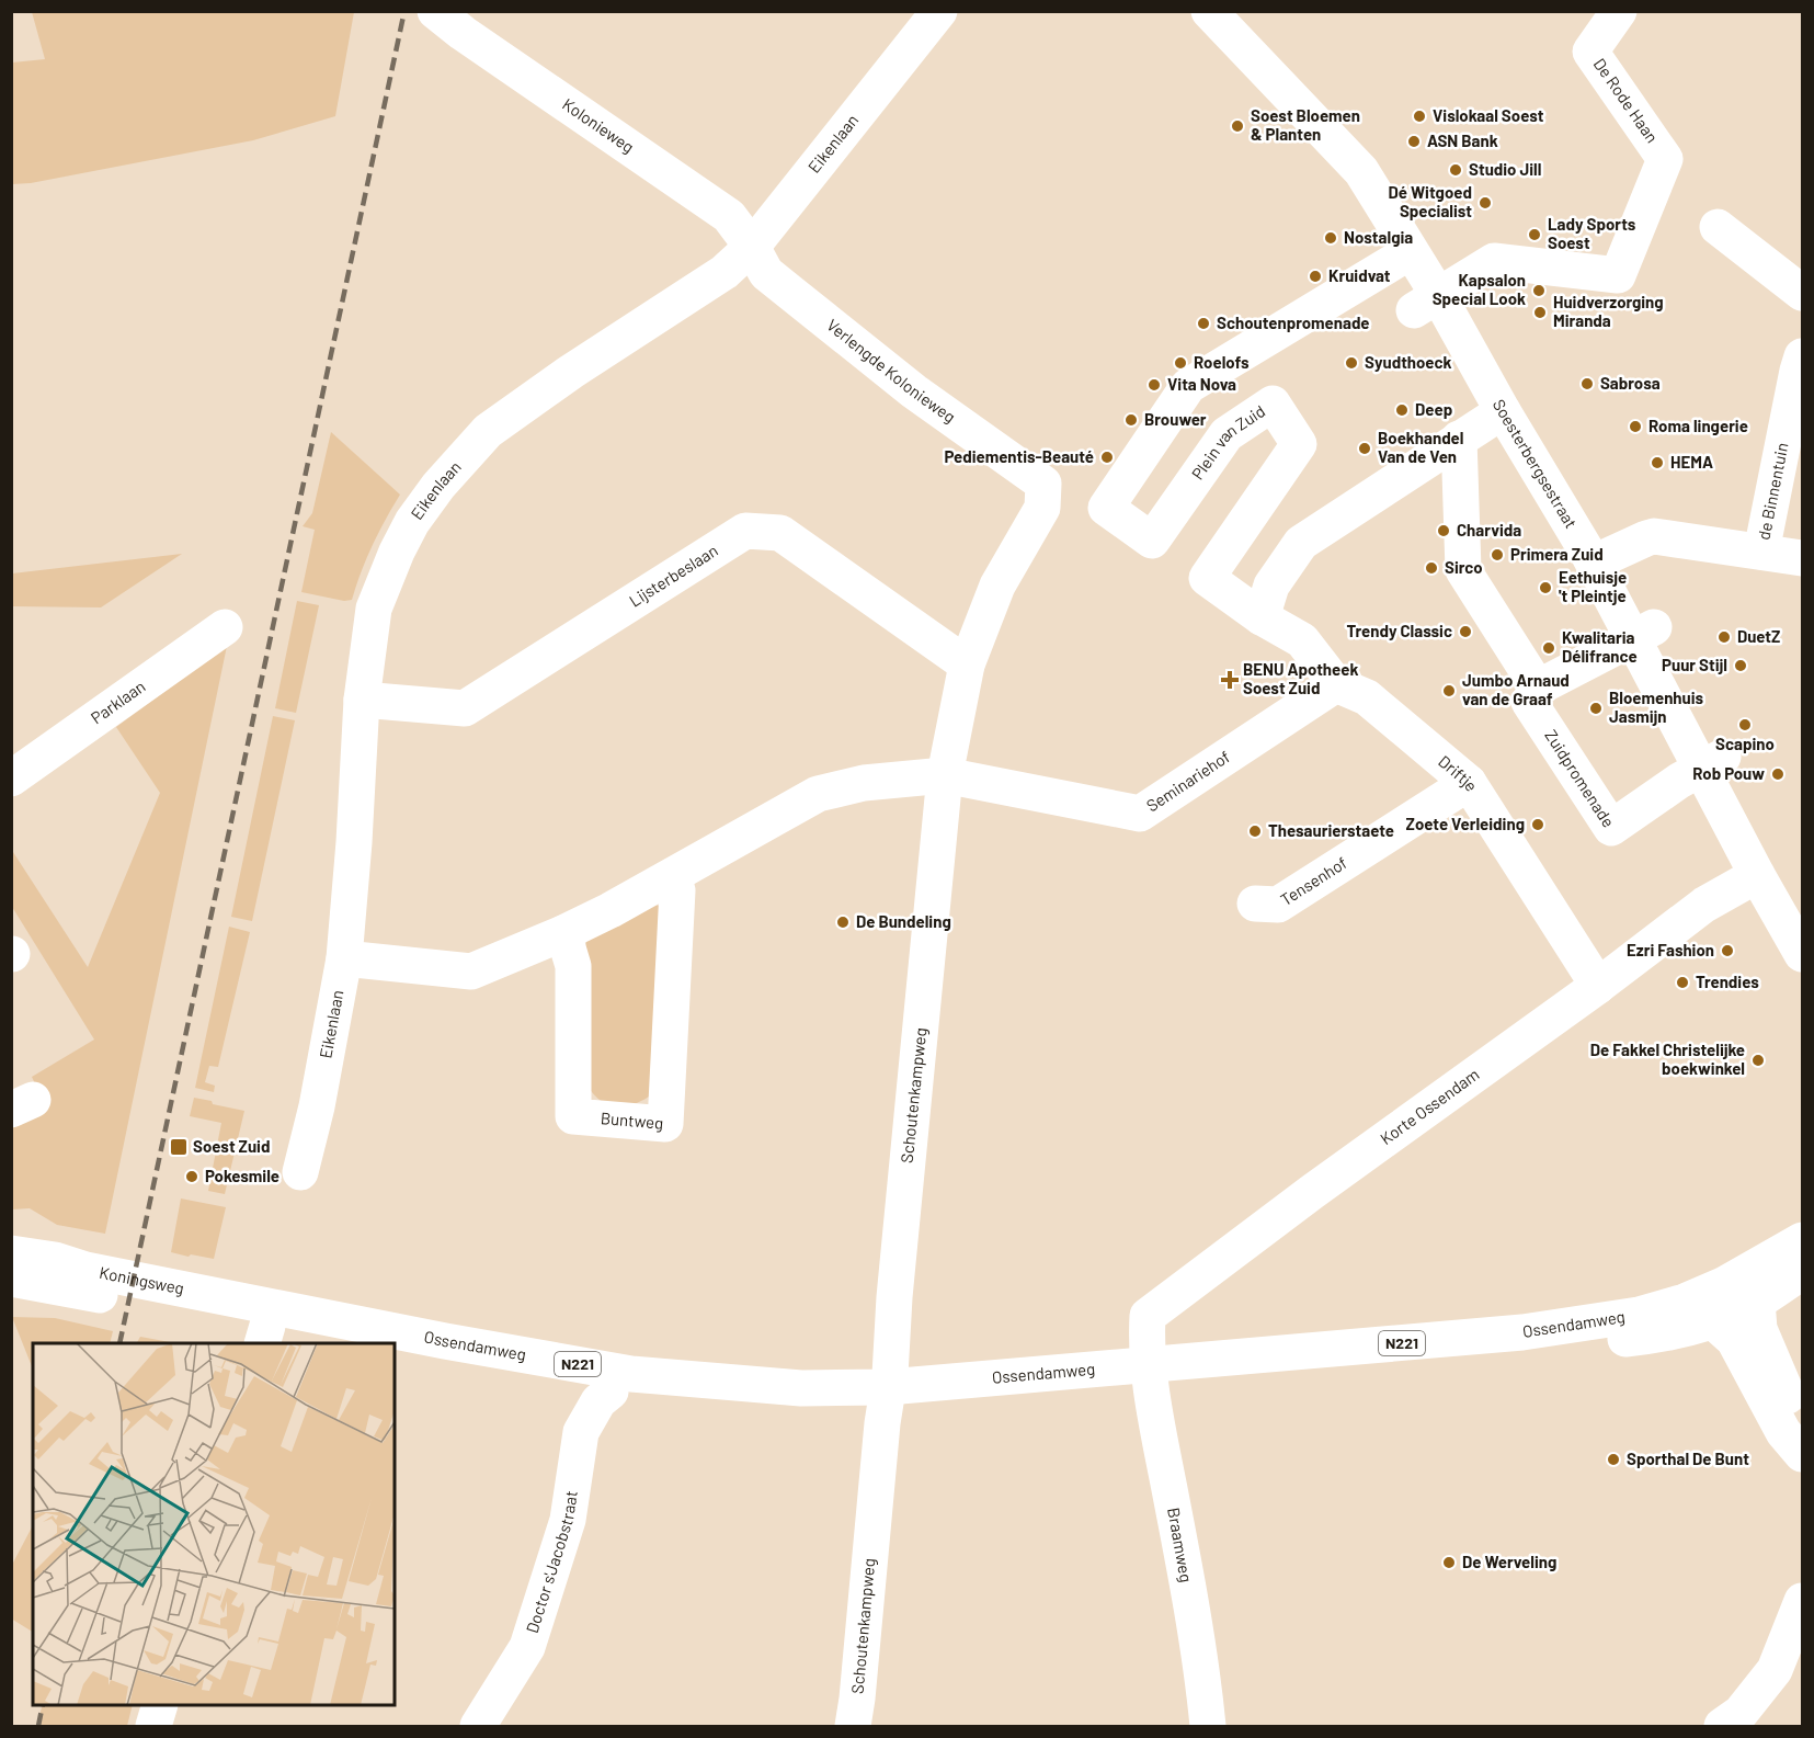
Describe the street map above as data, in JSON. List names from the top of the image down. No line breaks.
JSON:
{"streets":{"street":["De Rode Haan","Kolonieweg","Eikenlaan","Verlengde Kolonieweg","Plein van Zuid","Soesterbergsestraat","de Binnentuin","Lijsterbeslaan","Parklaan","Driftje","Zuidpromenade","Seminariehof","Tensenhof","Schoutenkampweg","Korte Ossendam","Buntweg","Koningsweg","Ossendamweg","N221","Braamweg","Doctor s'Jacobstraat"]},"crossings":[["De Rode Haan","Soesterbergsestraat"],["Kolonieweg","Eikenlaan"],["Kolonieweg","Verlengde Kolonieweg"],["Eikenlaan","Verlengde Kolonieweg"],["Eikenlaan","Lijsterbeslaan"],["Verlengde Kolonieweg","Schoutenkampweg"],["Plein van Zuid","Soesterbergsestraat"],["Plein van Zuid","Driftje"],["Soesterbergsestraat","Zuidpromenade"],["Soesterbergsestraat","Korte Ossendam"],["Lijsterbeslaan","Schoutenkampweg"],["Driftje","Seminariehof"],["Driftje","Tensenhof"],["Driftje","Korte Ossendam"],["Seminariehof","Schoutenkampweg"],["Schoutenkampweg","Ossendamweg"],["Korte Ossendam","Ossendamweg"],["Korte Ossendam","Braamweg"],["Koningsweg","Ossendamweg"],["Koningsweg","N221"],["Ossendamweg","N221"],["Ossendamweg","Braamweg"],["Ossendamweg","Doctor s'Jacobstraat"]],"places":{"other":["Vislokaal Soest","Soest Bloemen & Planten","ASN Bank","Studio Jill","Dé Witgoed Specialist","Lady Sports Soest","Nostalgia","Kruidvat","Kapsalon Special Look","Huidverzorging Miranda","Schoutenpromenade","Roelofs","Syudthoeck","Sabrosa","Vita Nova","Deep","Brouwer","Roma lingerie","Boekhandel Van de Ven","Pediementis-Beauté","HEMA","Charvida","Primera Zuid","Sirco","Eethuisje 't Pleintje","Trendy Classic","DuetZ","Kwalitaria Délifrance","Puur Stijl","Jumbo Arnaud van de Graaf","Bloemenhuis Jasmijn","Scapino","Rob Pouw","Zoete Verleiding","Thesaurierstaete","De Bundeling","Ezri Fashion","Trendies","De Fakkel Christelijke boekwinkel","Pokesmile","Sporthal De Bunt","De Werveling"],"health":["BENU Apotheek Soest Zuid"],"transit":["Soest Zuid"]}}
